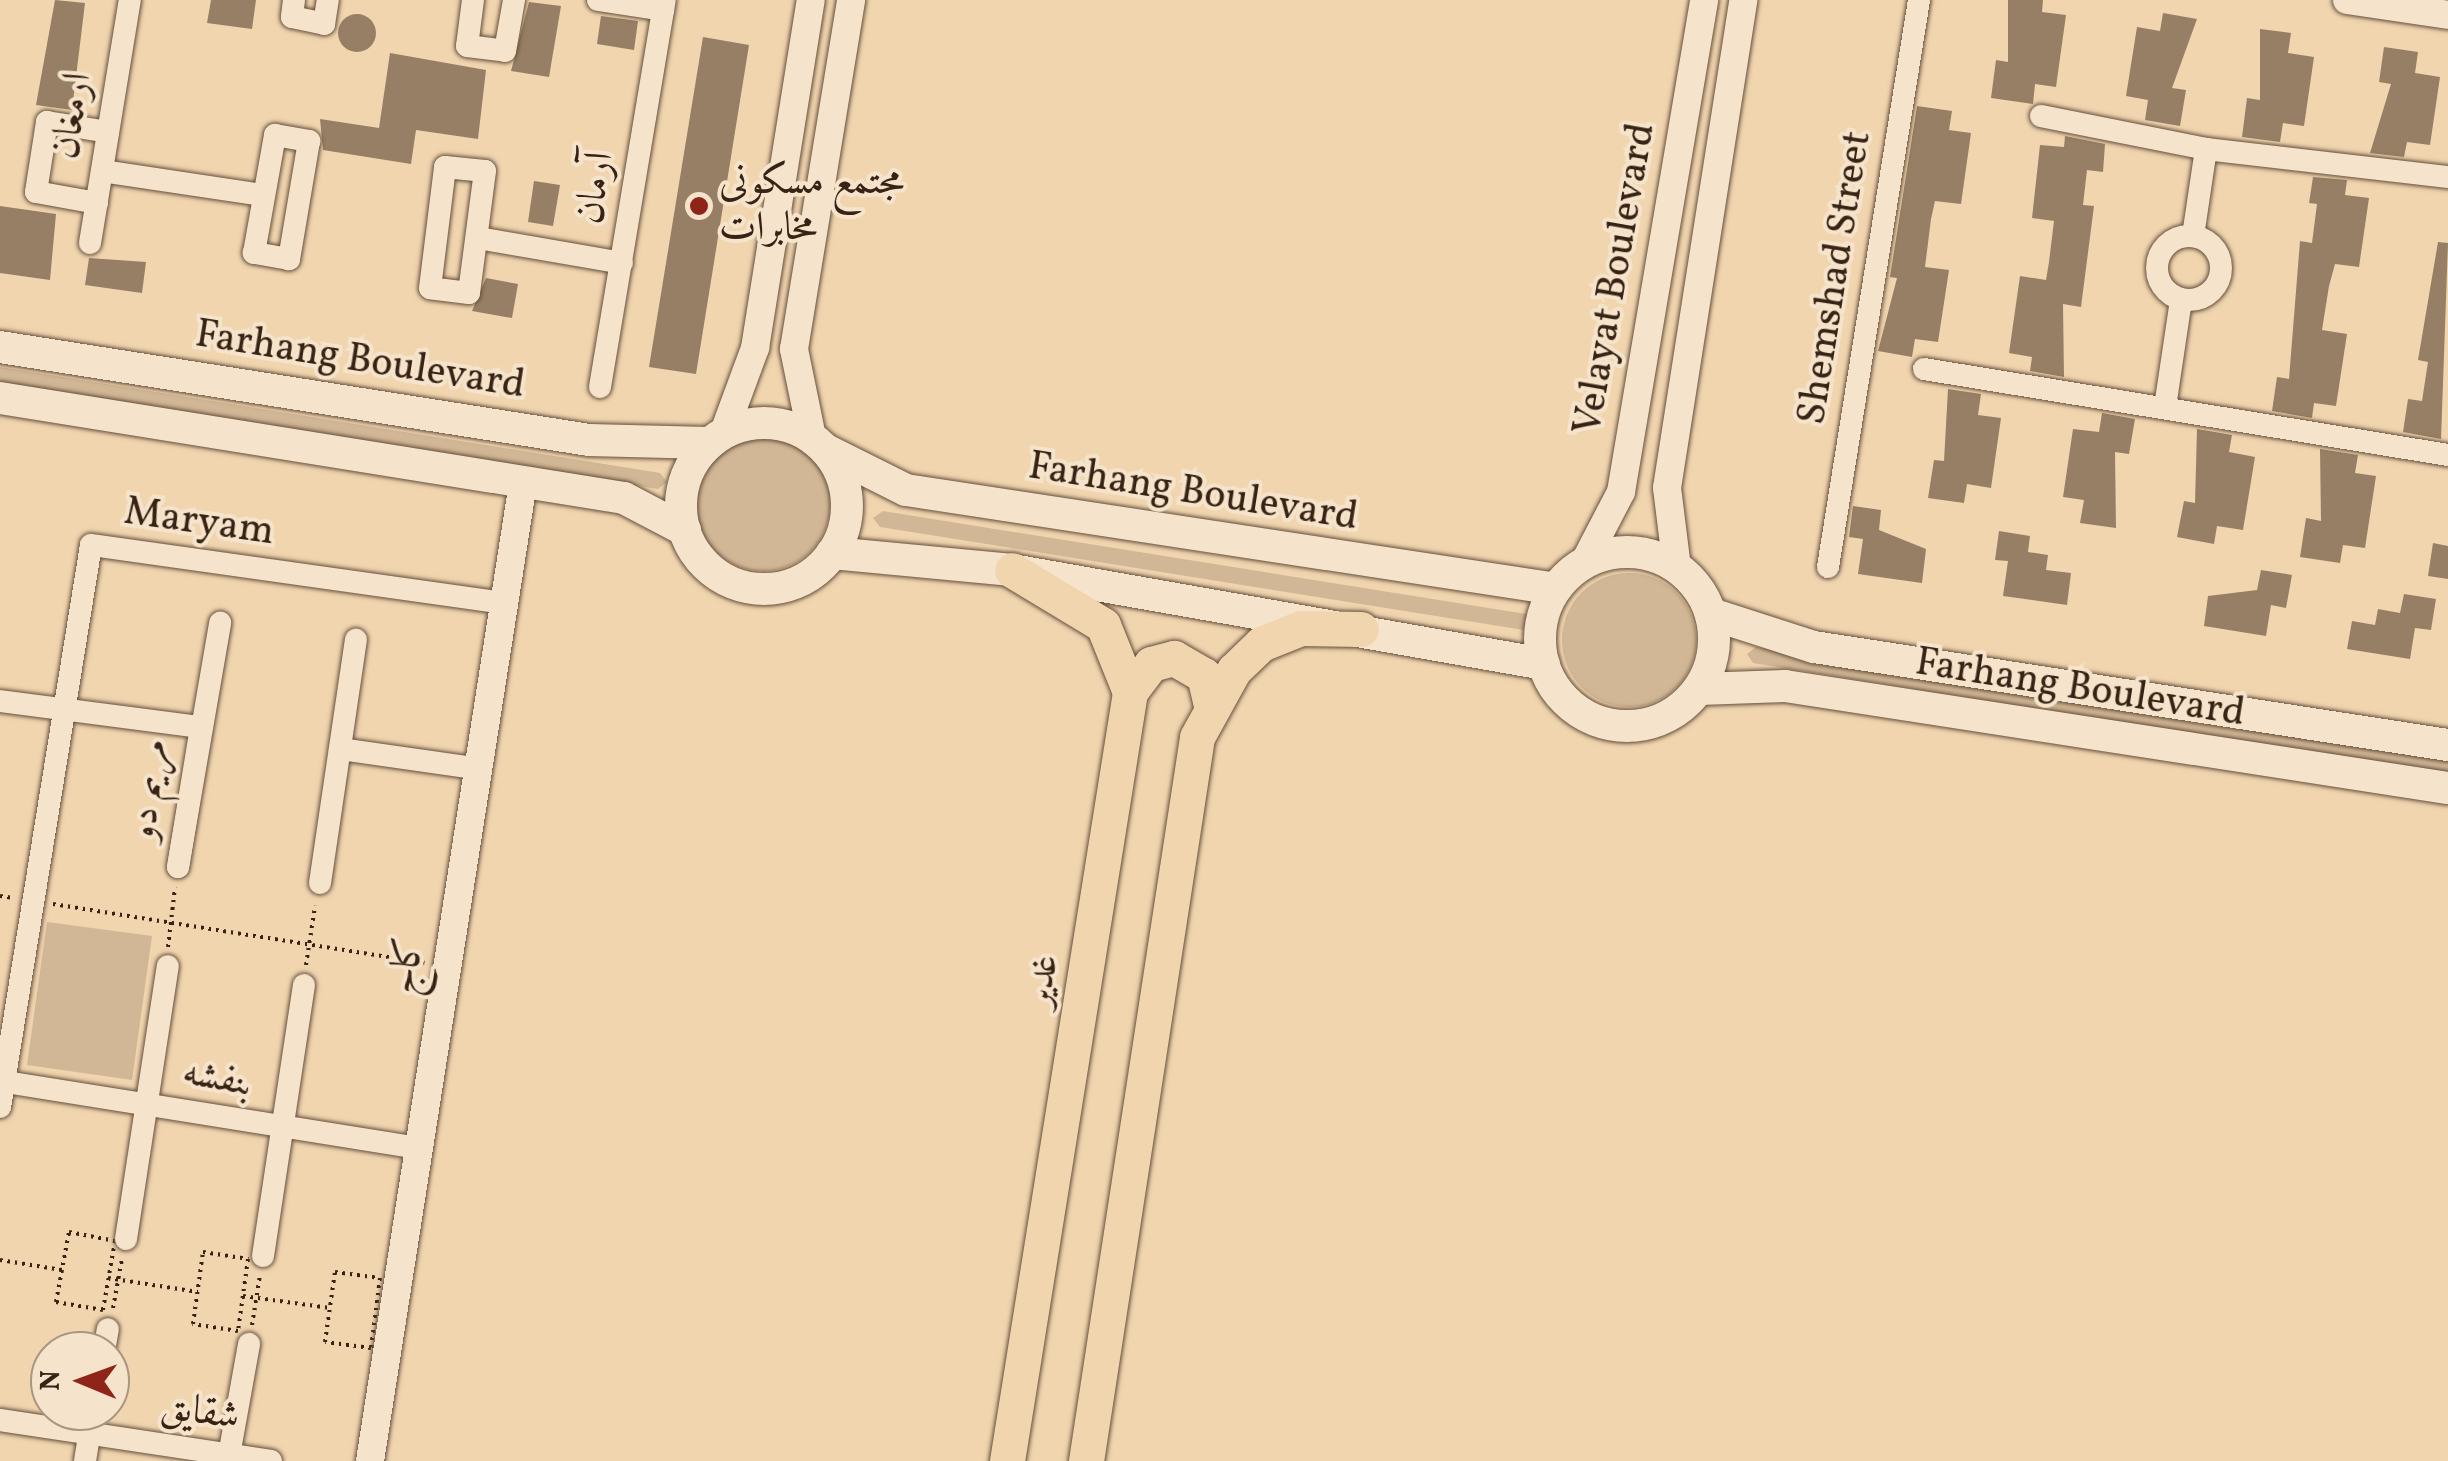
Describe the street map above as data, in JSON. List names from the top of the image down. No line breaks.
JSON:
{"streets":{"main road":["Farhang Boulevard","غدیر"],"street":["ارمغان","آرمان","Shemshad Street","Velayat Boulevard","Maryam","مریم دو","کاج","بنفشه","شقایق"]},"crossings":[["Velayat Boulevard","Farhang Boulevard"],["Maryam","مریم دو"],["Maryam","کاج"],["Maryam","بنفشه"],["کاج","بنفشه"]],"places":["مجتمع مسکونی مخابرات"],"north":"left"}
